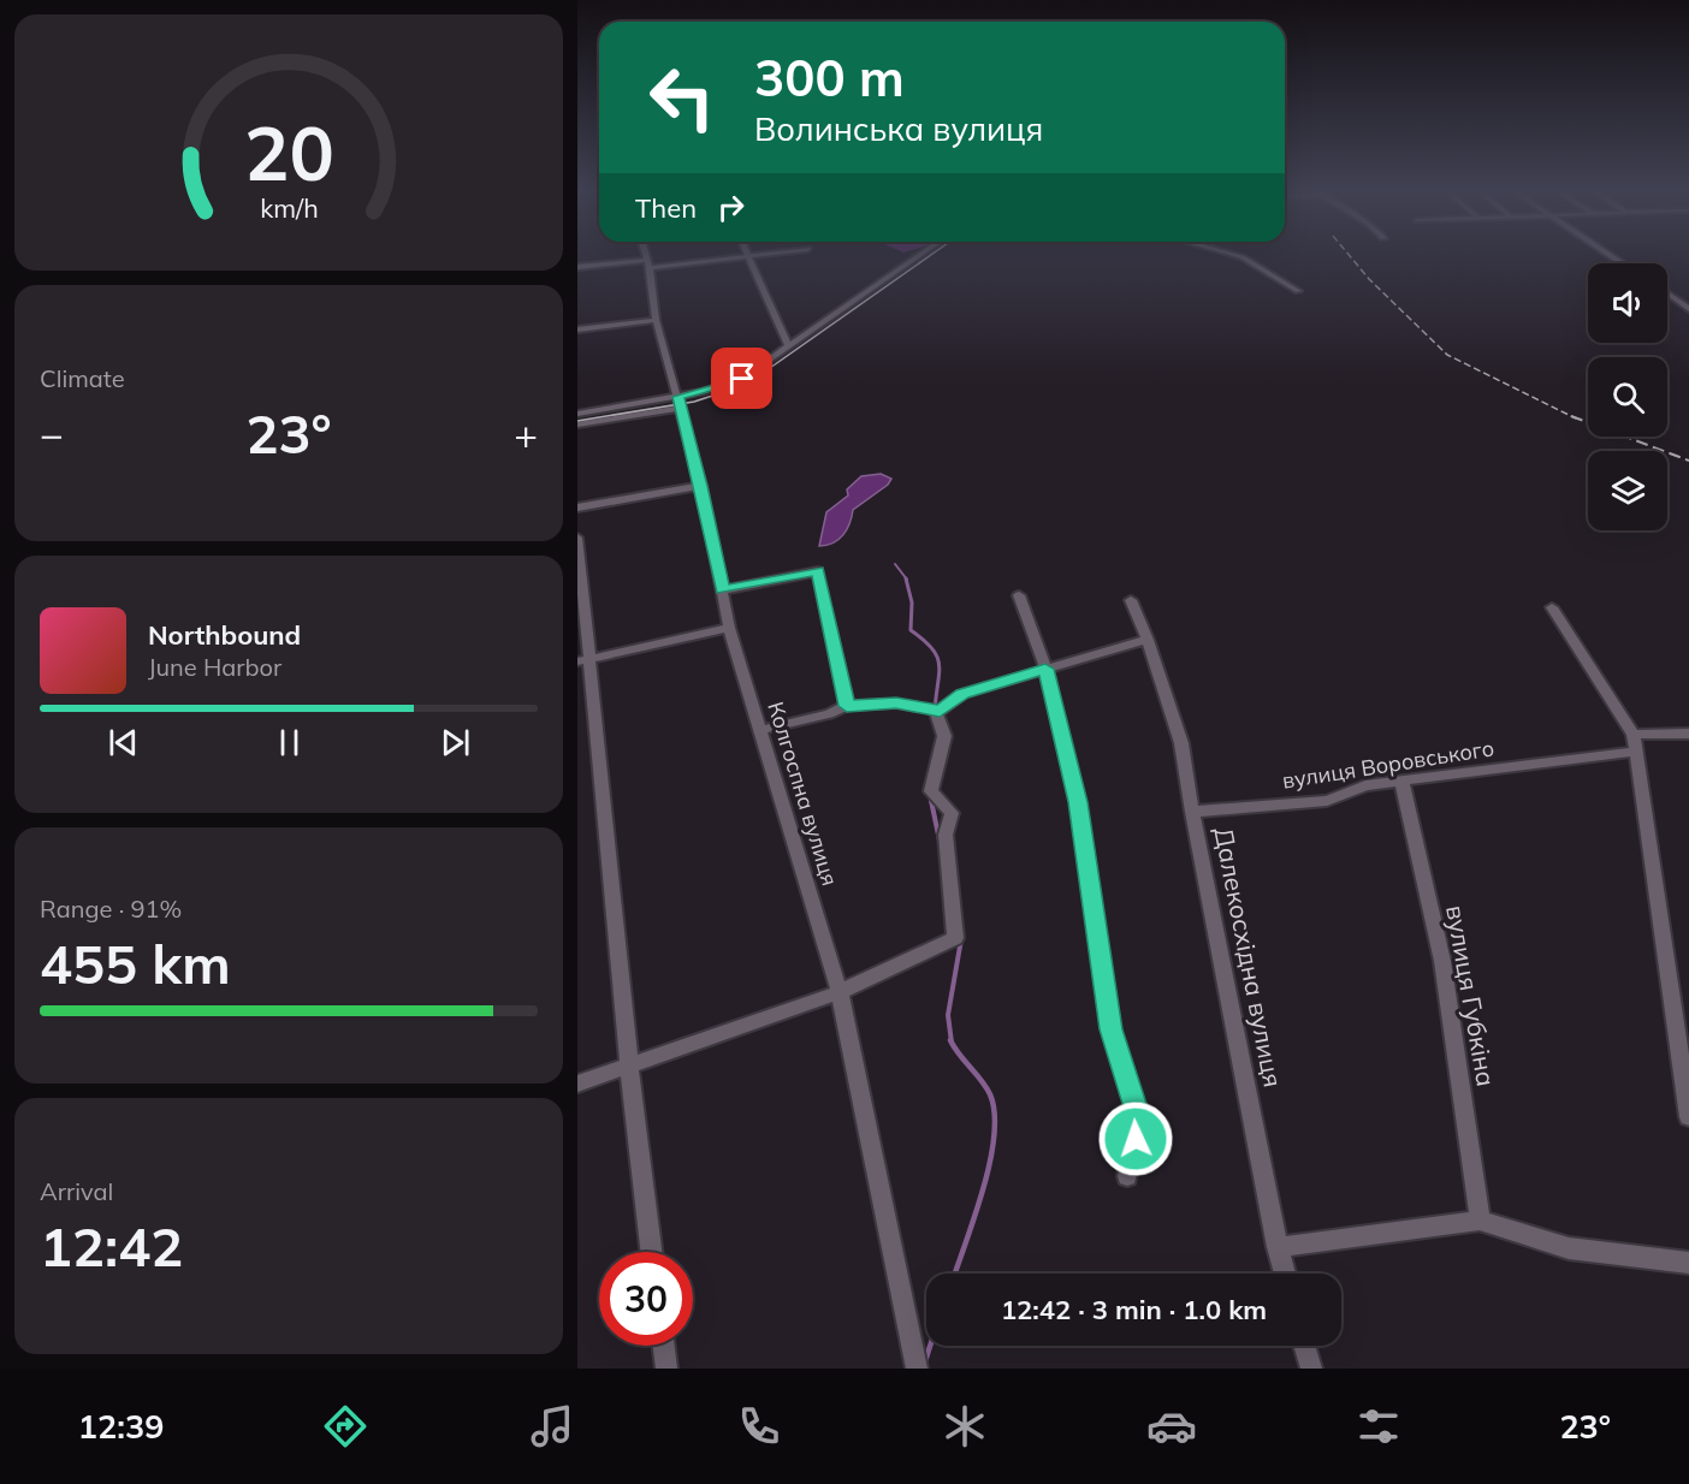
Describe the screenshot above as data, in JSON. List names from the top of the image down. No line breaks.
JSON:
{"streets":{"street":["вулиця Воровського","Колгоспна вулиця","Далекосхідна вулиця","вулиця Губкіна"]},"crossings":[["вулиця Воровського","Далекосхідна вулиця"],["вулиця Воровського","вулиця Губкіна"]],"page":{"turn":["300 m","Волинська вулиця"],"then":"Then","tile":["Climate",["Range · 91%","455 km"],["Arrival","12:42"]],"heat":["−","23°","+"],"song":["Northbound","June Harbor"],"limit":"30","trip":"12:42 · 3 min · 1.0 km","tabs":["12:39","23°"],"gauge":["20","km/h"]}}
